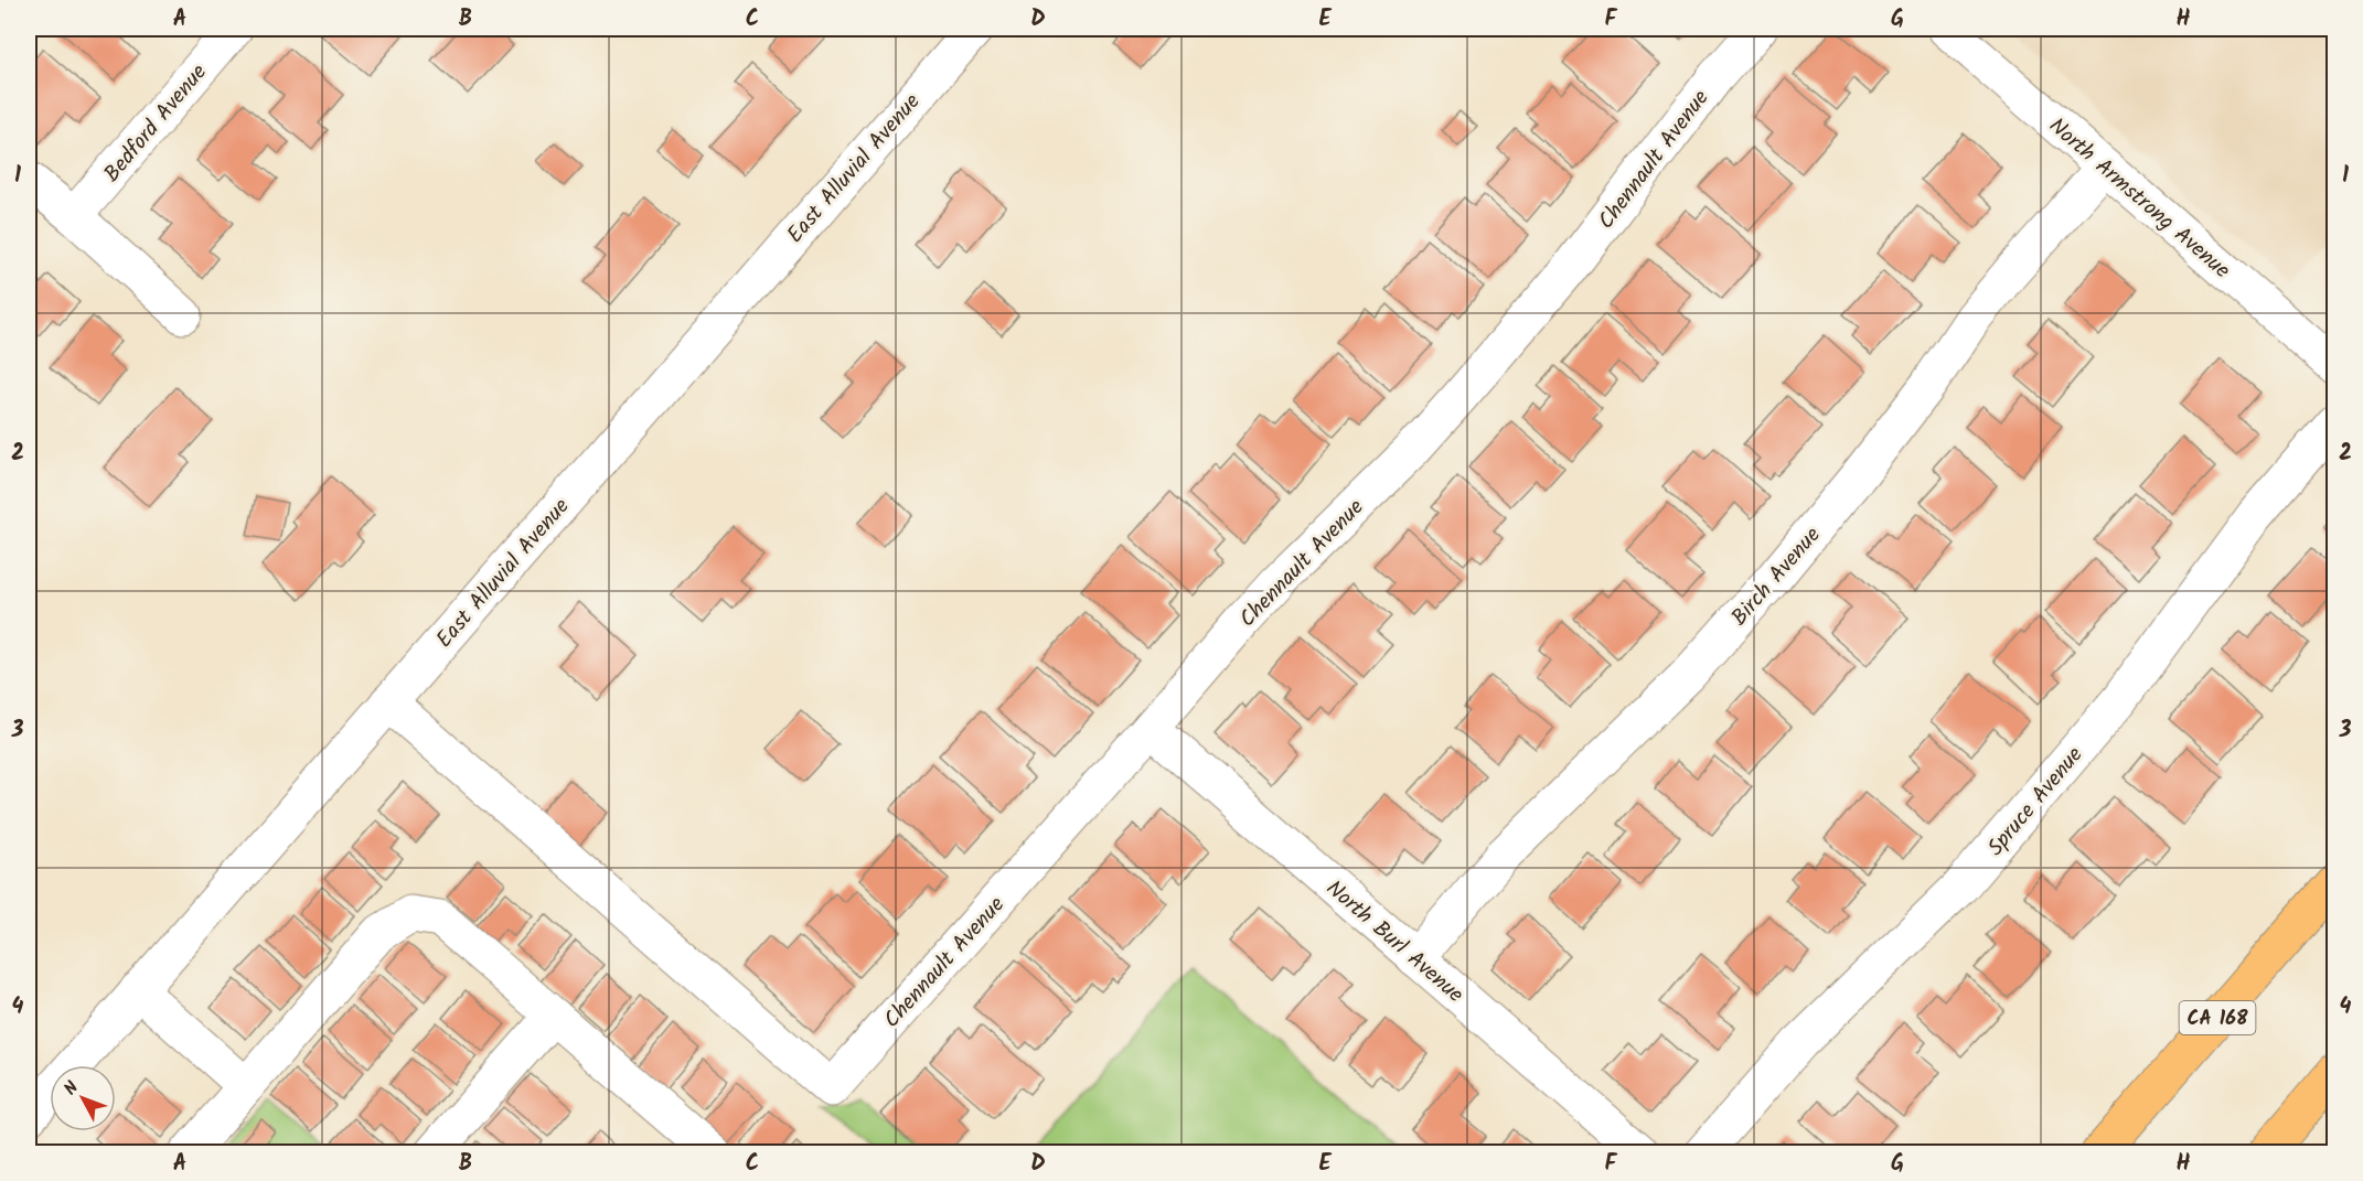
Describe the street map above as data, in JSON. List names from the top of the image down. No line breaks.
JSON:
{"streets":{"highway":["CA 168"],"street":["Bedford Avenue","Chennault Avenue","East Alluvial Avenue","North Armstrong Avenue","Birch Avenue","Spruce Avenue","North Burl Avenue"]},"crossings":[["Chennault Avenue","East Alluvial Avenue"],["Chennault Avenue","North Burl Avenue"],["North Armstrong Avenue","Birch Avenue"],["Birch Avenue","North Burl Avenue"]],"north":"top left","grid":{"columns":["A","B","C","D","E","F","G","H"],"rows":["1","2","3","4"]}}
